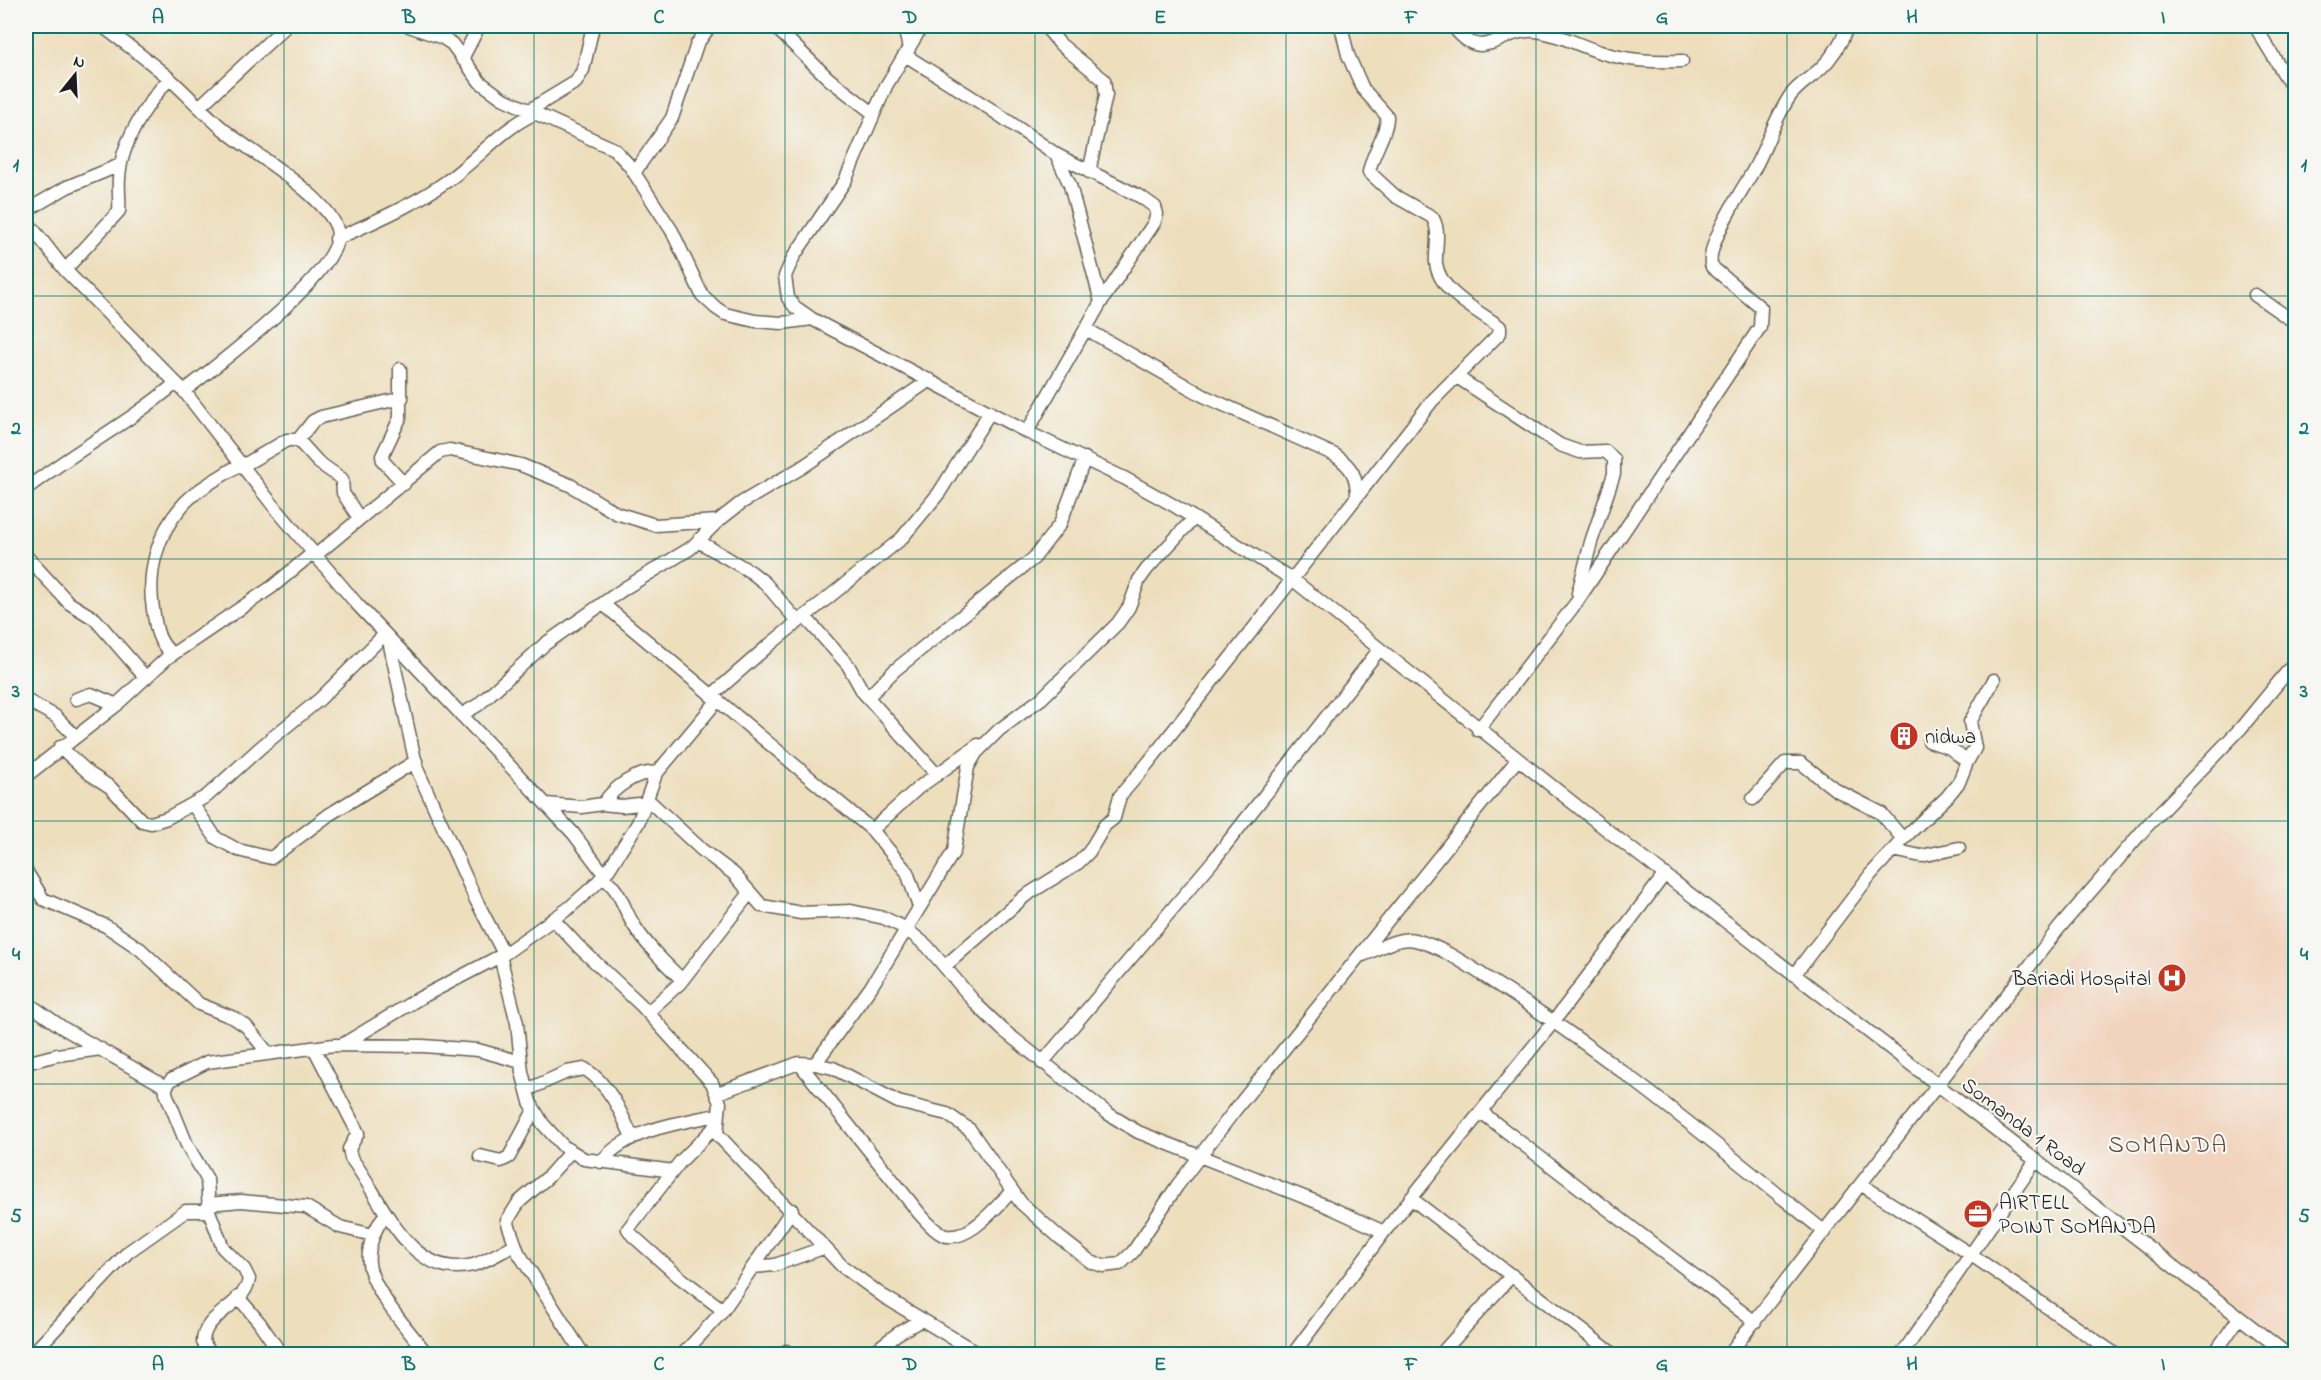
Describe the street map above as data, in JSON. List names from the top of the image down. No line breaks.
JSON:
{"streets":{"street":["Somanda 1 Road"]},"districts":["SOMANDA"],"places":{"building":["nidwa"],"hospital":["Bariadi Hospital"],"office":["AIRTELL POINT SOMANDA"]},"north":"top","grid":{"columns":["A","B","C","D","E","F","G","H","I"],"rows":["1","2","3","4","5"]}}
